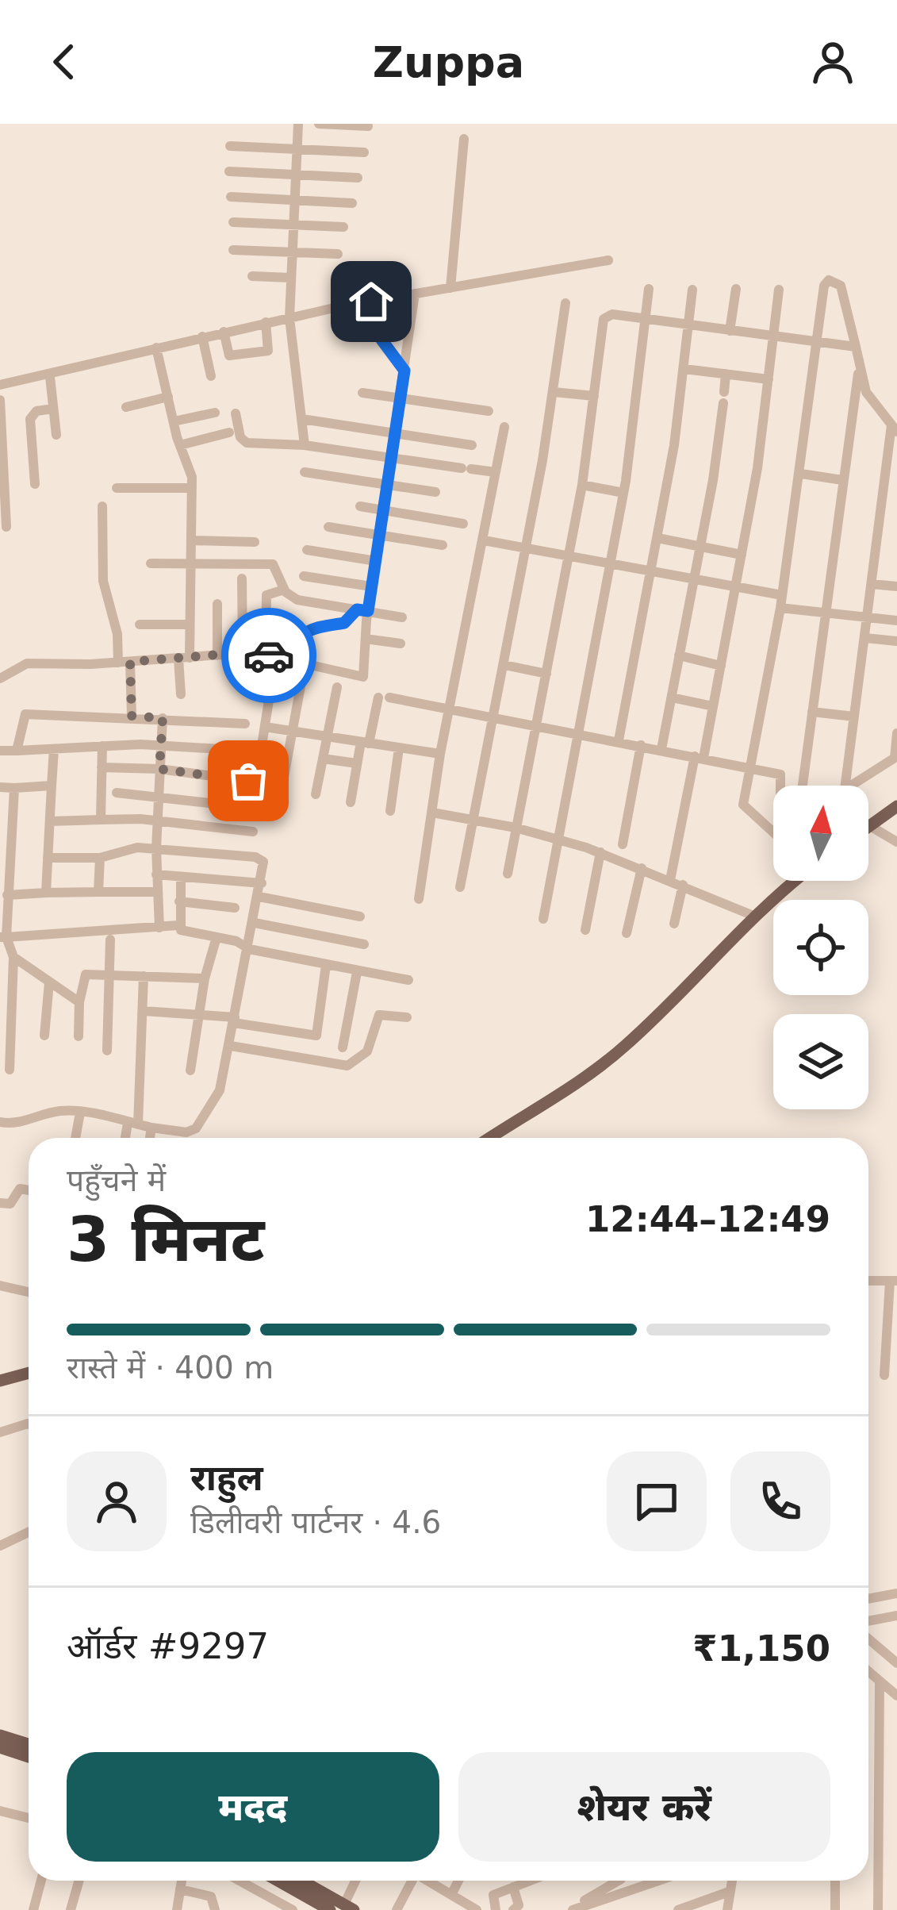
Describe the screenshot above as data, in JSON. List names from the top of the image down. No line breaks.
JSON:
{"north":"top","page":{"header":"Zuppa","heading":["3 मिनट","पहुँचने में","12:44–12:49"],"panel":["राहुल","डिलीवरी पार्टनर · 4.6","ऑर्डर #9297","₹1,150"],"bar":"रास्ते में · 400 m","buttons":["मदद","शेयर करें"]}}
